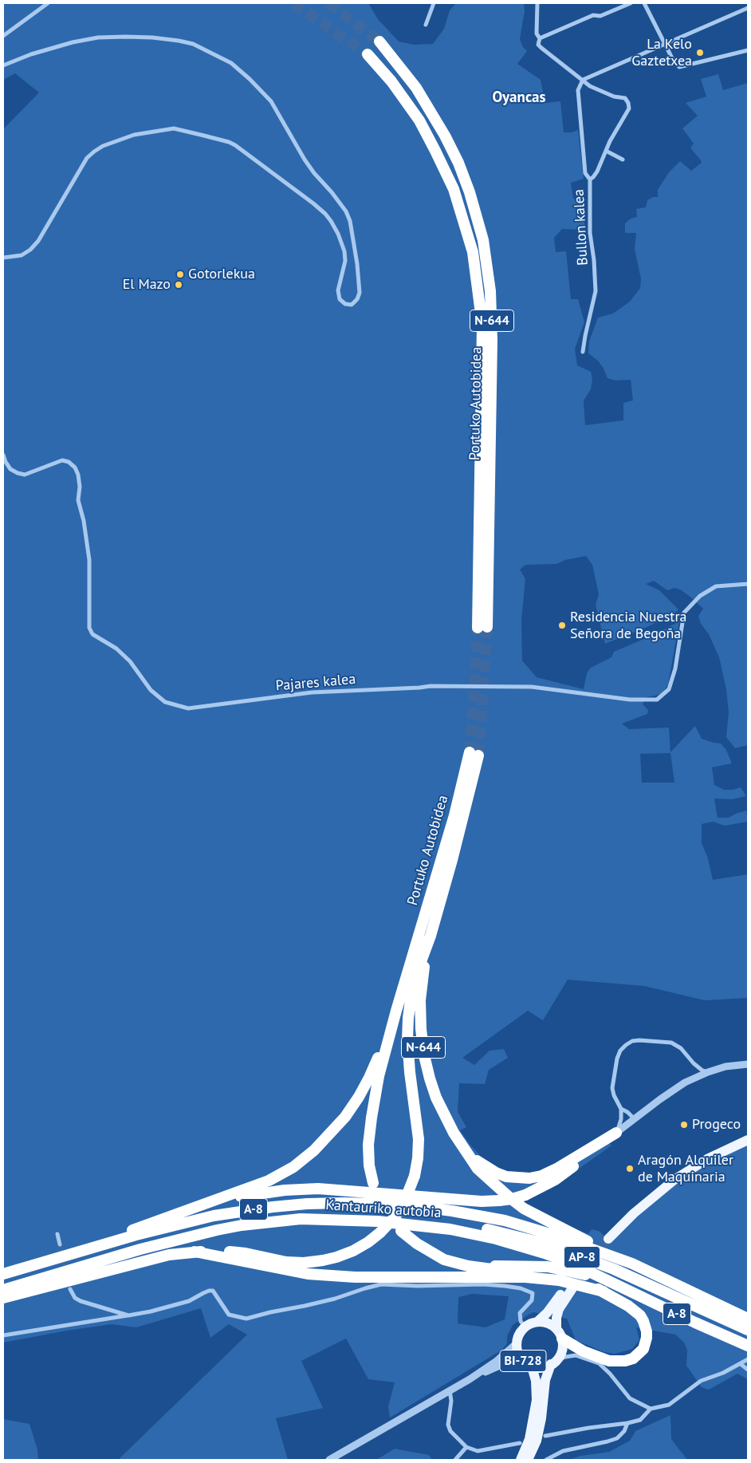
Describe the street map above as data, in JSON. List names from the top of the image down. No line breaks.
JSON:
{"streets":{"highway":["N-644","Portuko Autobidea","A-8","Kantauriko autobia","AP-8"],"main road":["BI-728"],"street":["Bullon kalea","Pajares kalea"]},"crossings":[["N-644","Portuko Autobidea"],["N-644","Kantauriko autobia"],["Kantauriko autobia","AP-8"]],"districts":["Oyancas"],"places":["La Kelo Gaztetxea","Gotorlekua","El Mazo","Residencia Nuestra Señora de Begoña","Progeco","Aragón Alquiler de Maquinaria"]}
